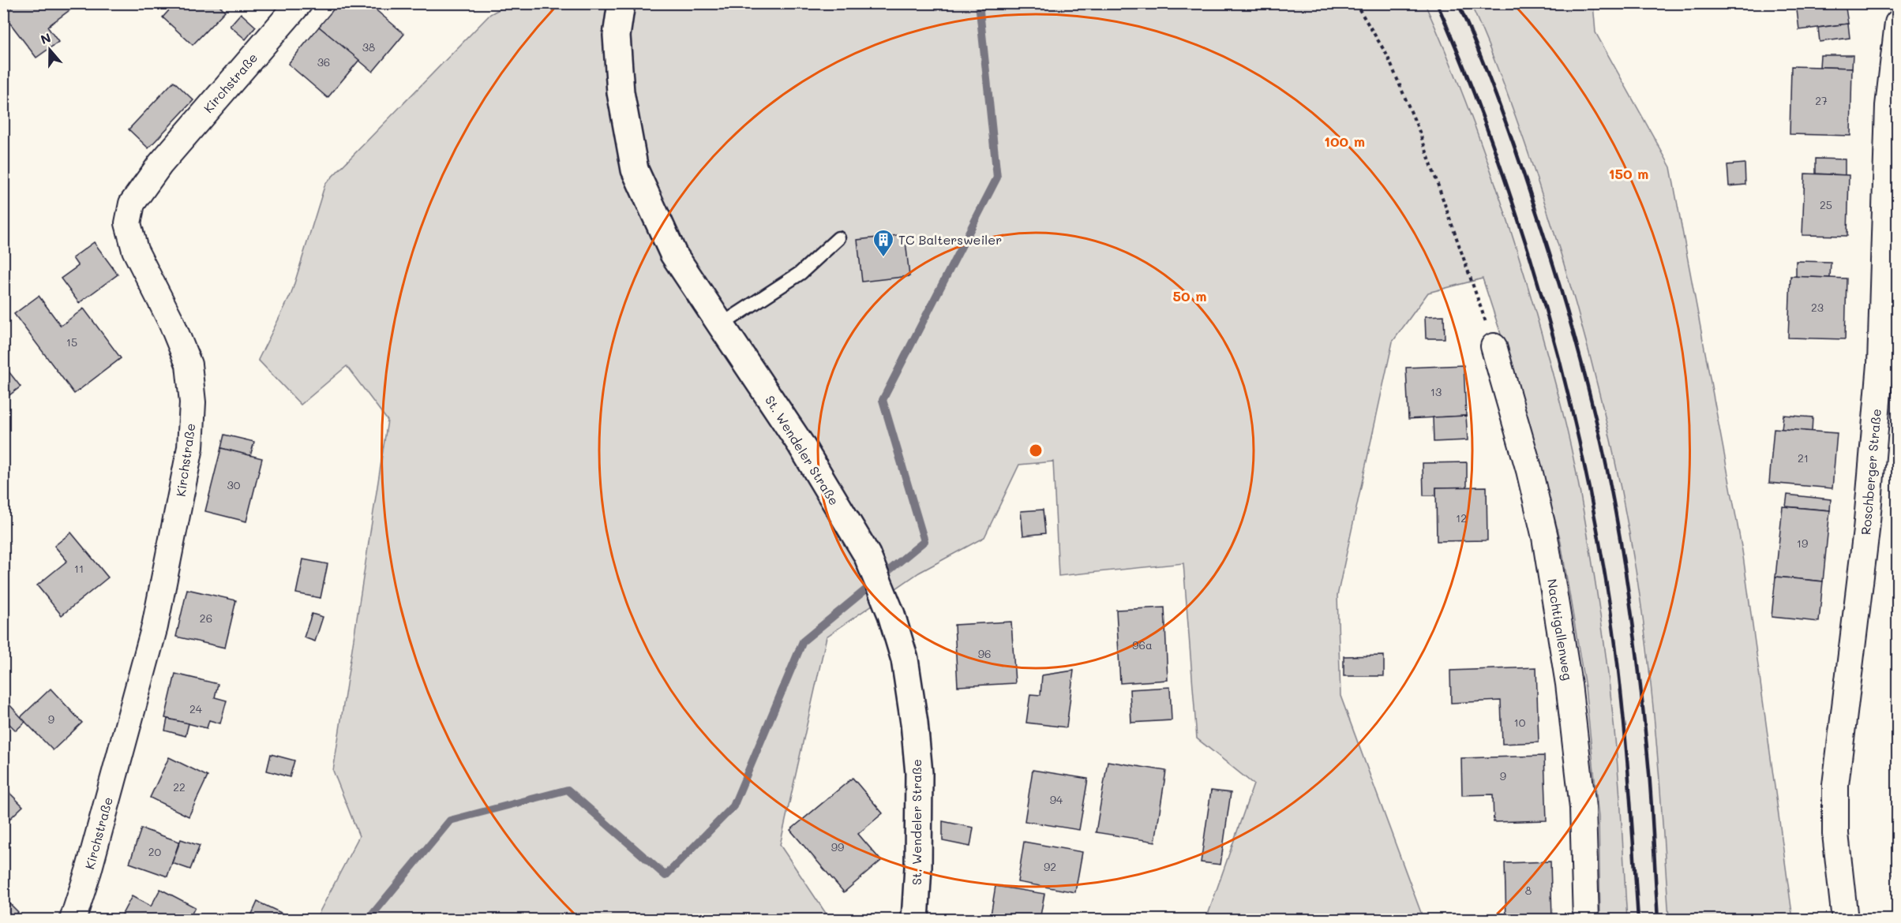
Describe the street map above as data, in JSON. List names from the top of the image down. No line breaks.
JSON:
{"streets":{"main road":["St. Wendeler Straße"],"street":["Kirchstraße","Roschberger Straße","Nachtigallenweg"]},"places":{"building":["TC Baltersweiler"]},"house_numbers":["38","36","27","25","23","15","13","21","30","12","19","11","26","96a","96","24","9","10","9","22","94","99","20","92","8"],"north":"top","rings":["100 m","150 m","50 m"]}
